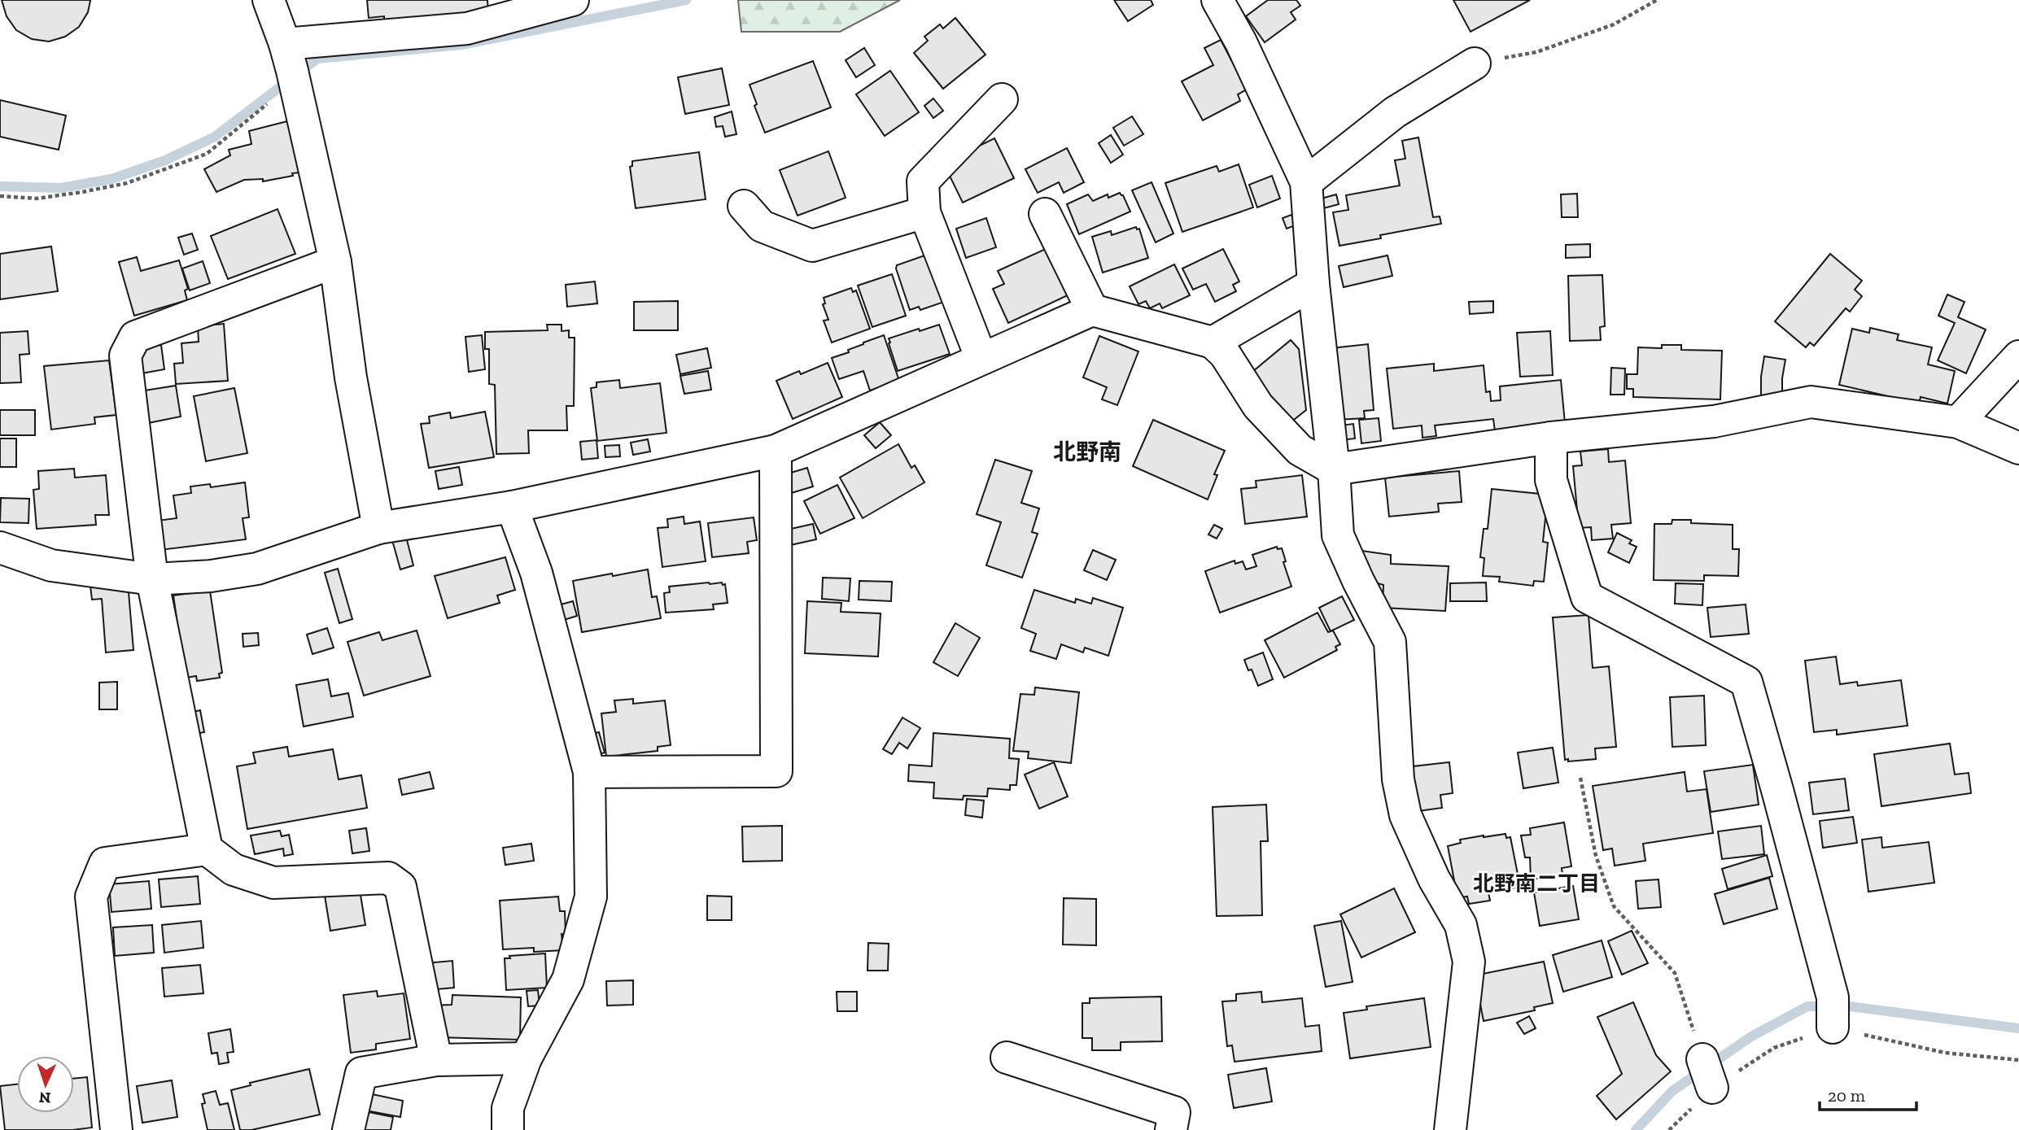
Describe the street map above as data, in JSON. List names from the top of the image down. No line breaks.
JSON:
{"districts":["北野南","北野南二丁目"],"scale_bar":"20 m","north":"bottom"}
